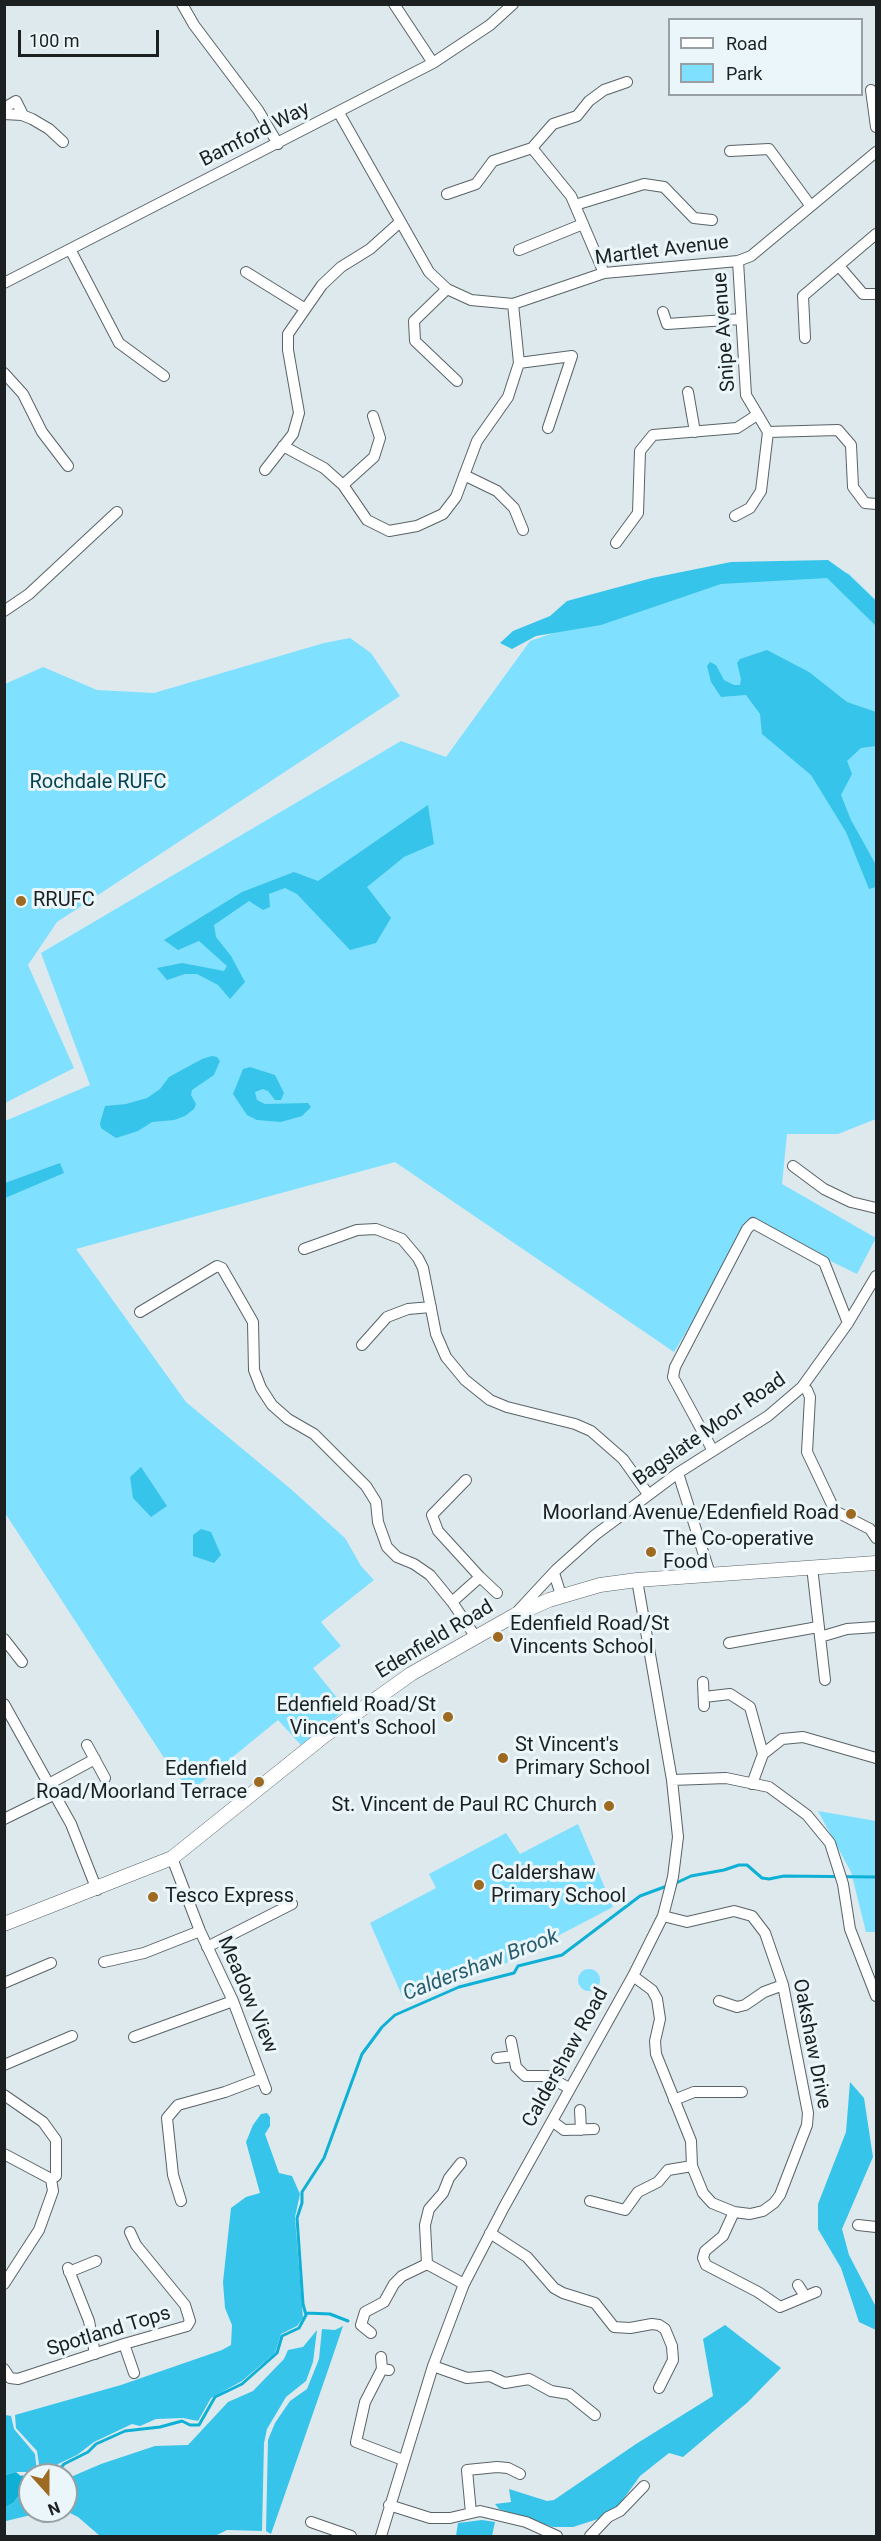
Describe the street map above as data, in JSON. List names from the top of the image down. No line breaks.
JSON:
{"streets":{"main road":["Edenfield Road"],"street":["Bamford Way","Martlet Avenue","Snipe Avenue","Bagslate Moor Road","Meadow View","Oakshaw Drive","Caldershaw Road","Spotland Tops"]},"crossings":[["Bamford Way","Martlet Avenue"],["Martlet Avenue","Snipe Avenue"],["Bagslate Moor Road","Edenfield Road"],["Edenfield Road","Meadow View"],["Edenfield Road","Caldershaw Road"],["Oakshaw Drive","Caldershaw Road"]],"water":["Caldershaw Brook"],"parks":["Rochdale RUFC"],"places":["RRUFC","Moorland Avenue/Edenfield Road","The Co-operative Food","Edenfield Road/St Vincents School","Edenfield Road/St Vincent's School","St Vincent's Primary School","Edenfield Road/Moorland Terrace","St. Vincent de Paul RC Church","Caldershaw Primary School","Tesco Express"],"legend":["Road","Park"],"scale_bar":"100 m","north":"bottom"}
